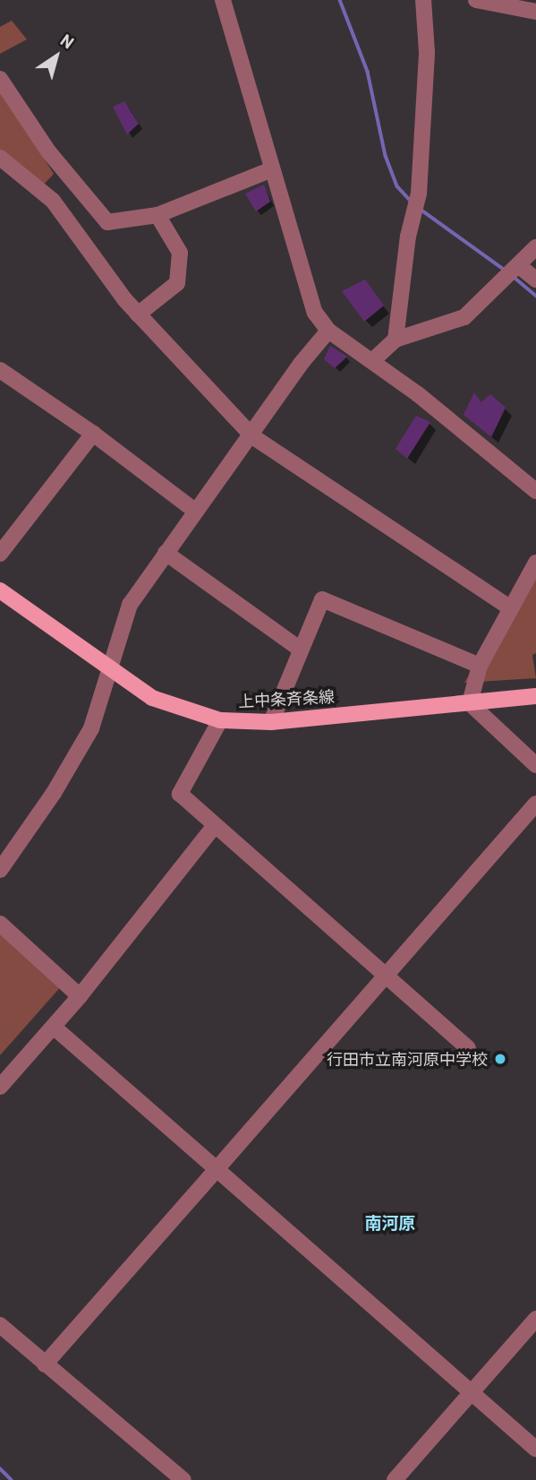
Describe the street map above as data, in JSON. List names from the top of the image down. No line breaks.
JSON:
{"streets":{"main road":["上中条斉条線"]},"districts":["南河原"],"places":["行田市立南河原中学校"],"north":"top right"}
